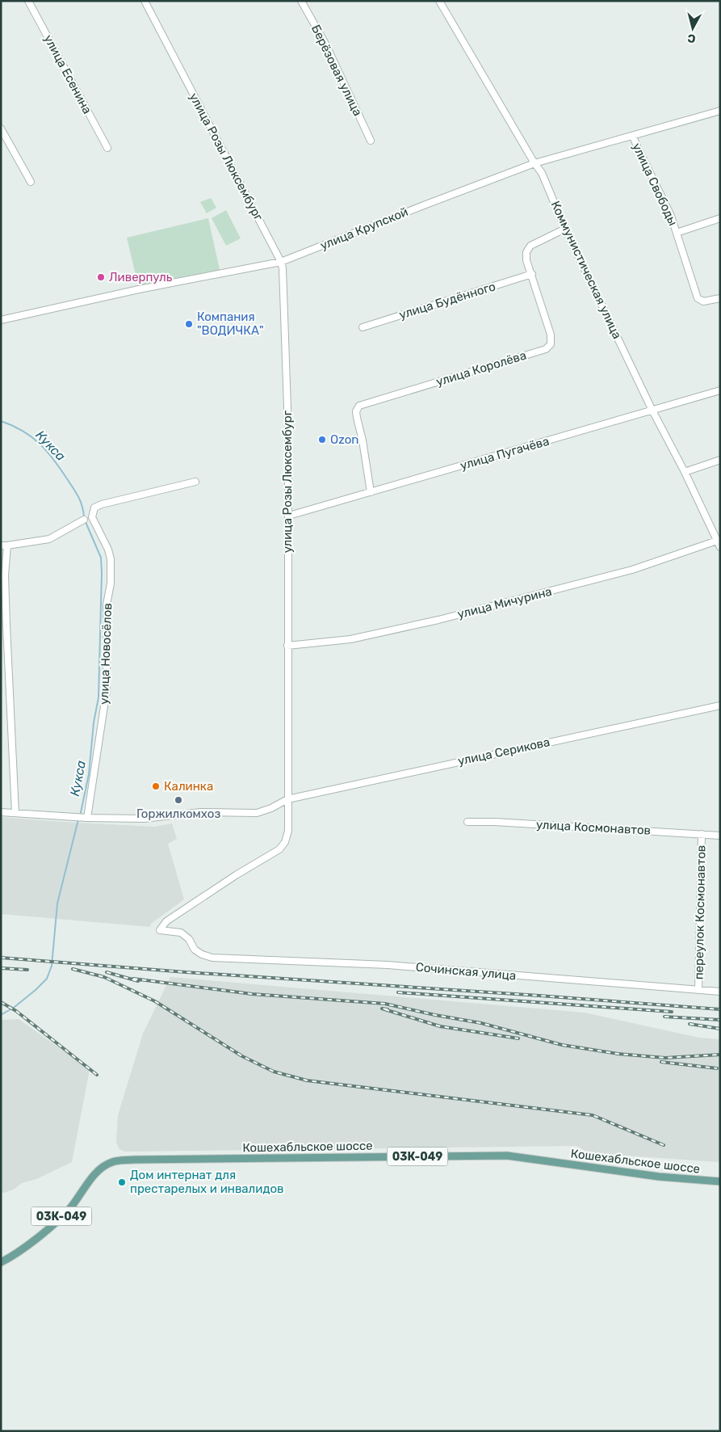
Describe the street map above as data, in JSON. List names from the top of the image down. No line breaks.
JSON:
{"streets":{"main road":["Кошехабльское шоссе","03К-049"],"street":["Берёзовая улица","улица Есенина","улица Розы Люксембург","улица Свободы","улица Крупской","Коммунистическая улица","улица Будённого","улица Королёва","улица Пугачёва","улица Мичурина","улица Новосёлов","улица Серикова","улица Космонавтов","переулок Космонавтов","Сочинская улица"]},"crossings":[["улица Розы Люксембург","улица Крупской"],["улица Розы Люксембург","улица Пугачёва"],["улица Розы Люксембург","улица Мичурина"],["улица Розы Люксембург","улица Серикова"],["улица Розы Люксембург","Сочинская улица"],["улица Свободы","улица Крупской"],["улица Крупской","Коммунистическая улица"],["Коммунистическая улица","улица Королёва"],["Коммунистическая улица","улица Пугачёва"],["Коммунистическая улица","улица Мичурина"],["улица Будённого","улица Королёва"],["улица Королёва","улица Пугачёва"],["улица Новосёлов","улица Серикова"],["улица Космонавтов","переулок Космонавтов"],["переулок Космонавтов","Сочинская улица"]],"water":["Кукса"],"places":["Ливерпуль","Компания \"ВОДИЧКА\"","Ozon","Калинка","Горжилкомхоз","Дом интернат для престарелых и инвалидов"],"north":"bottom"}
